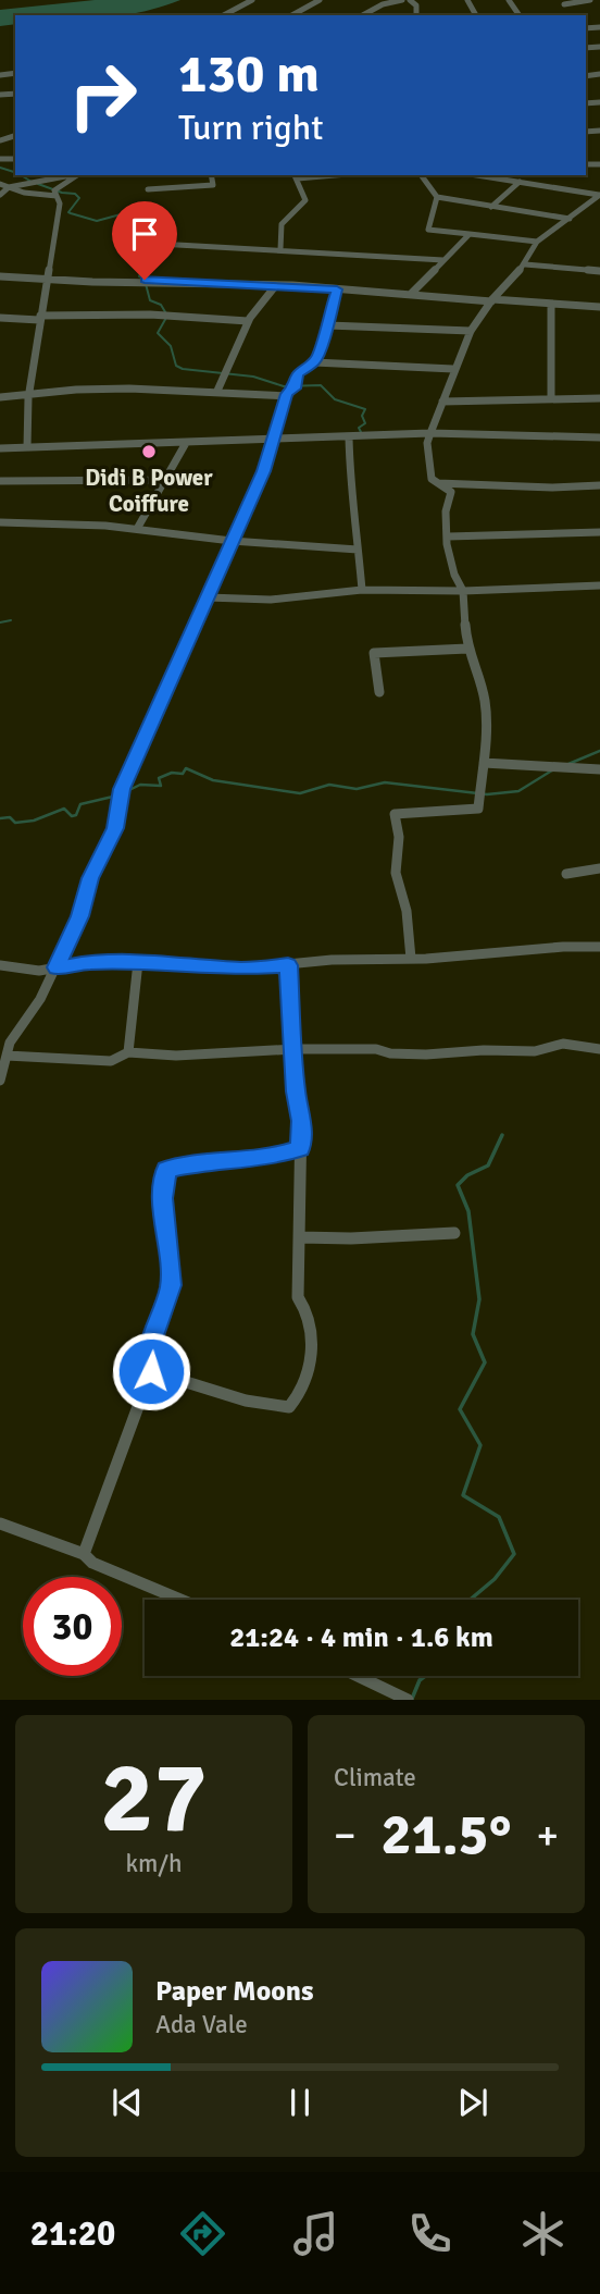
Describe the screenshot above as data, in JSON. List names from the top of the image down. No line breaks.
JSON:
{"places":["Didi B Power Coiffure"],"page":{"turn":["130 m","Turn right"],"limit":"30","trip":"21:24 · 4 min · 1.6 km","tile":[["27","km/h"],"Climate"],"heat":["−","21.5°","+"],"song":["Paper Moons","Ada Vale"],"tabs":"21:20"}}
